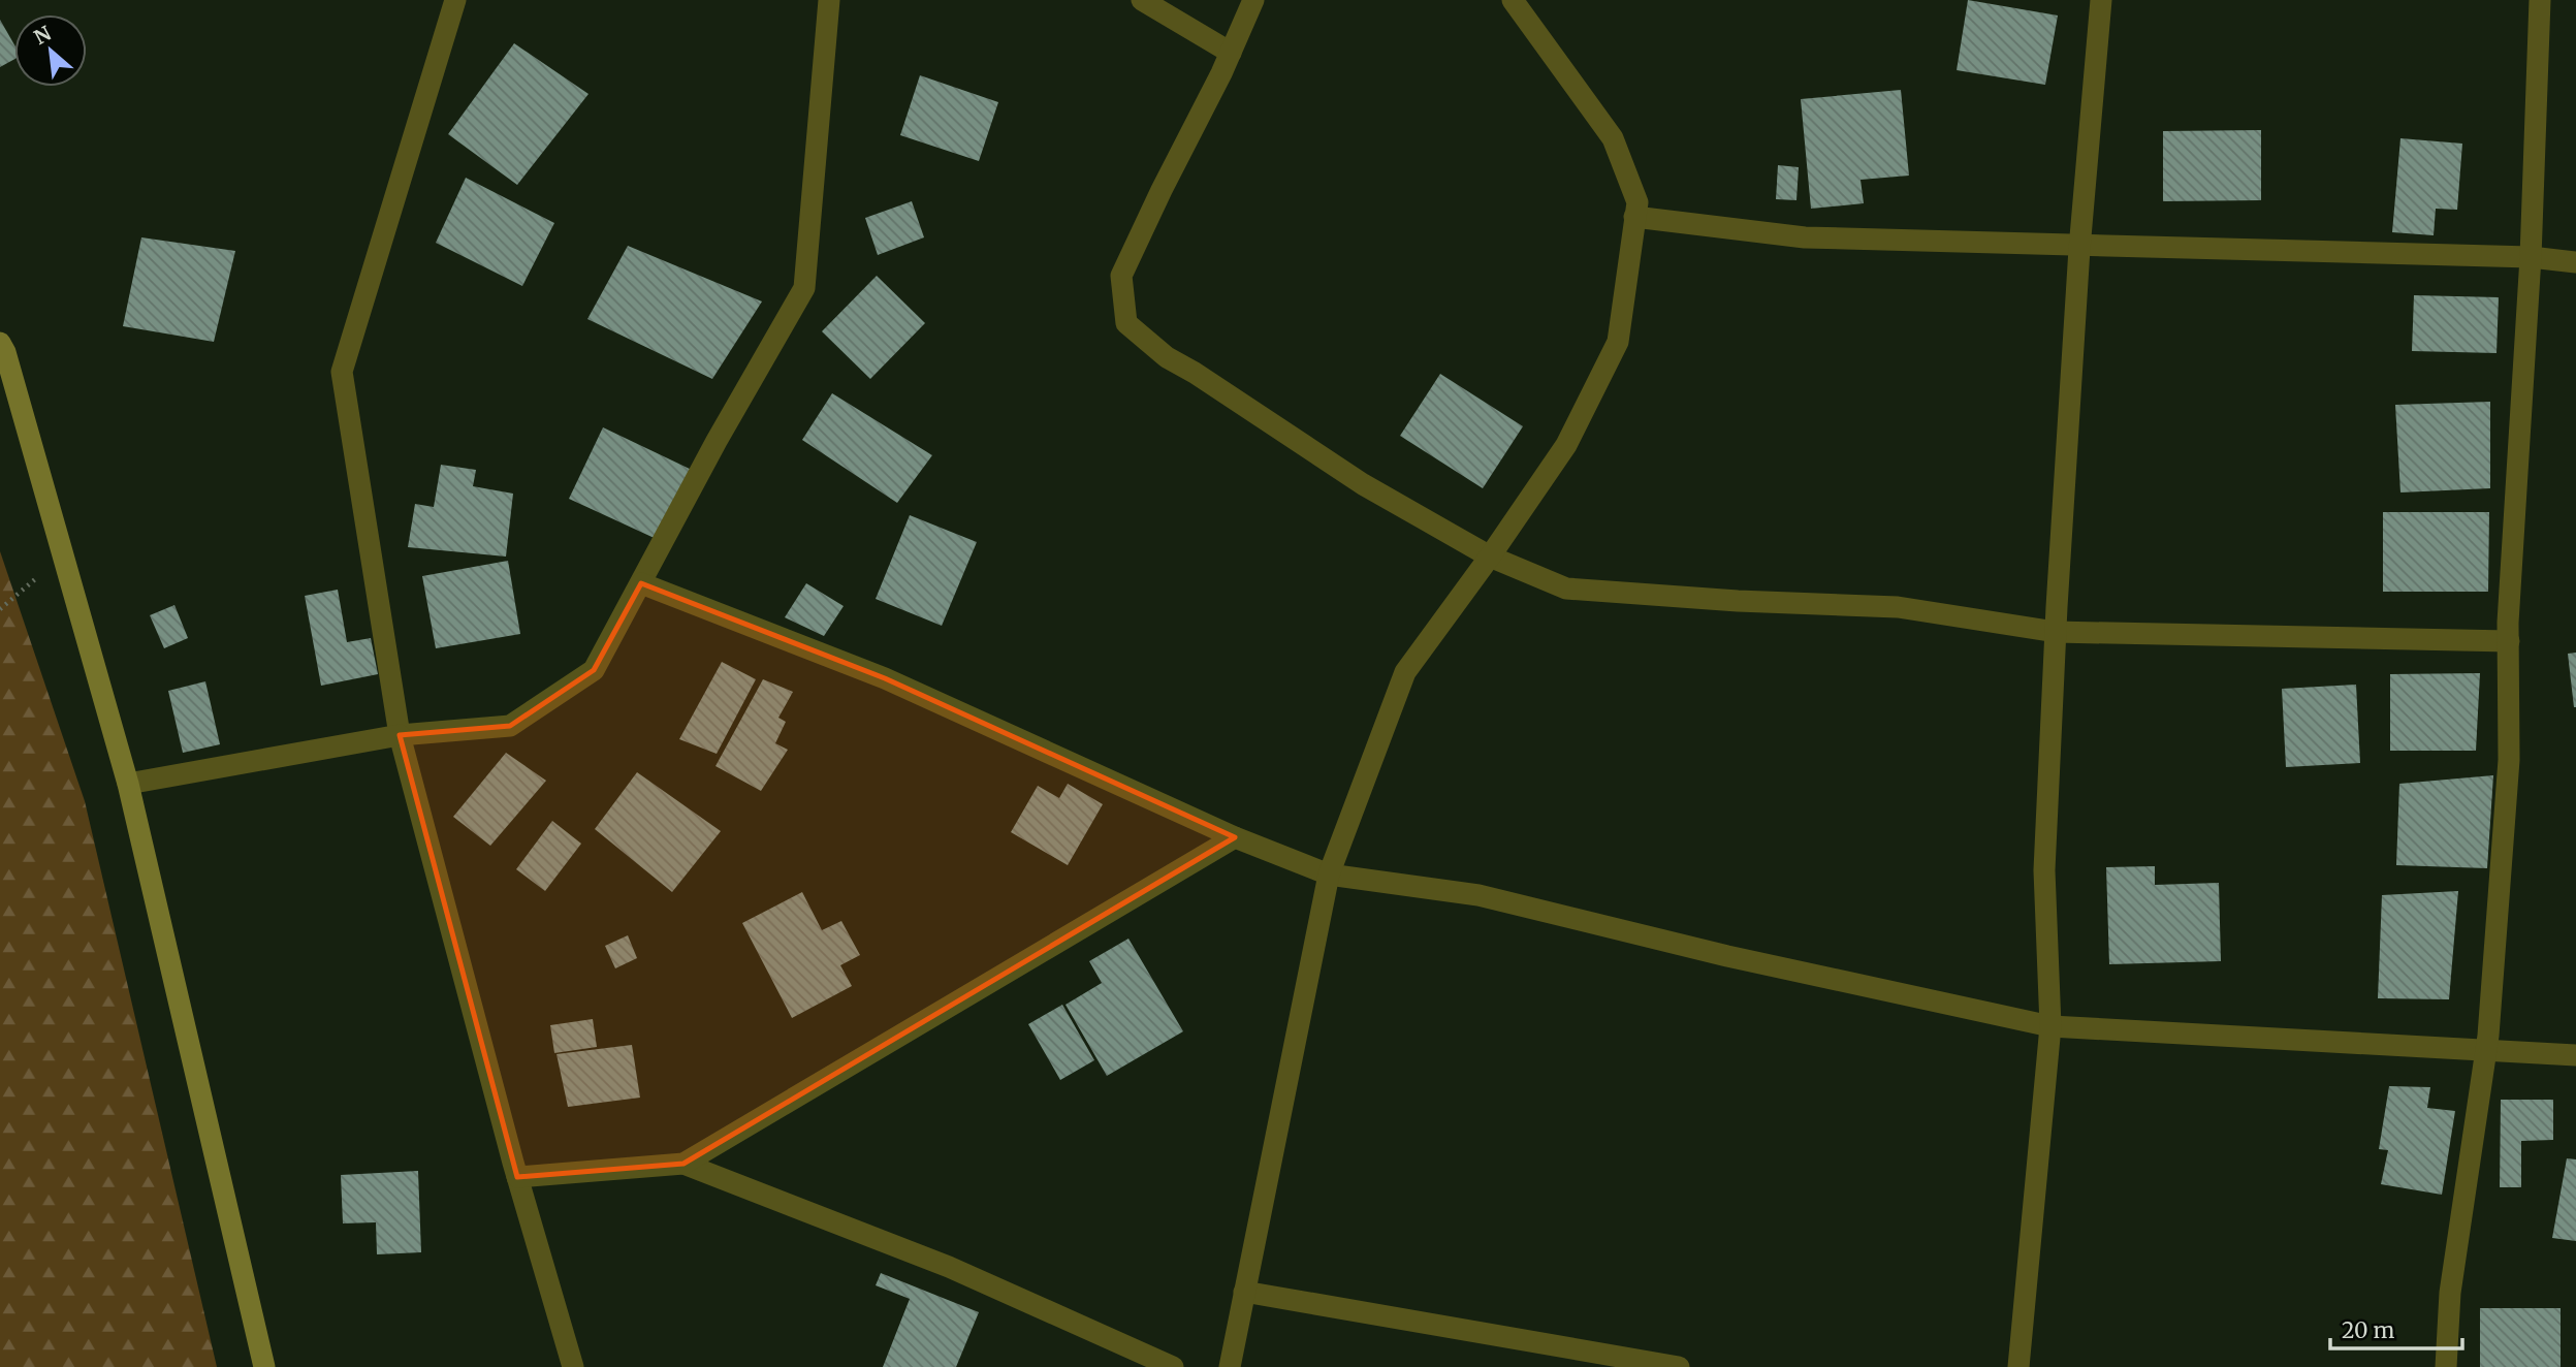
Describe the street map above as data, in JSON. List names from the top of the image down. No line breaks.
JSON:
{"scale_bar":"20 m","north":"top left"}
